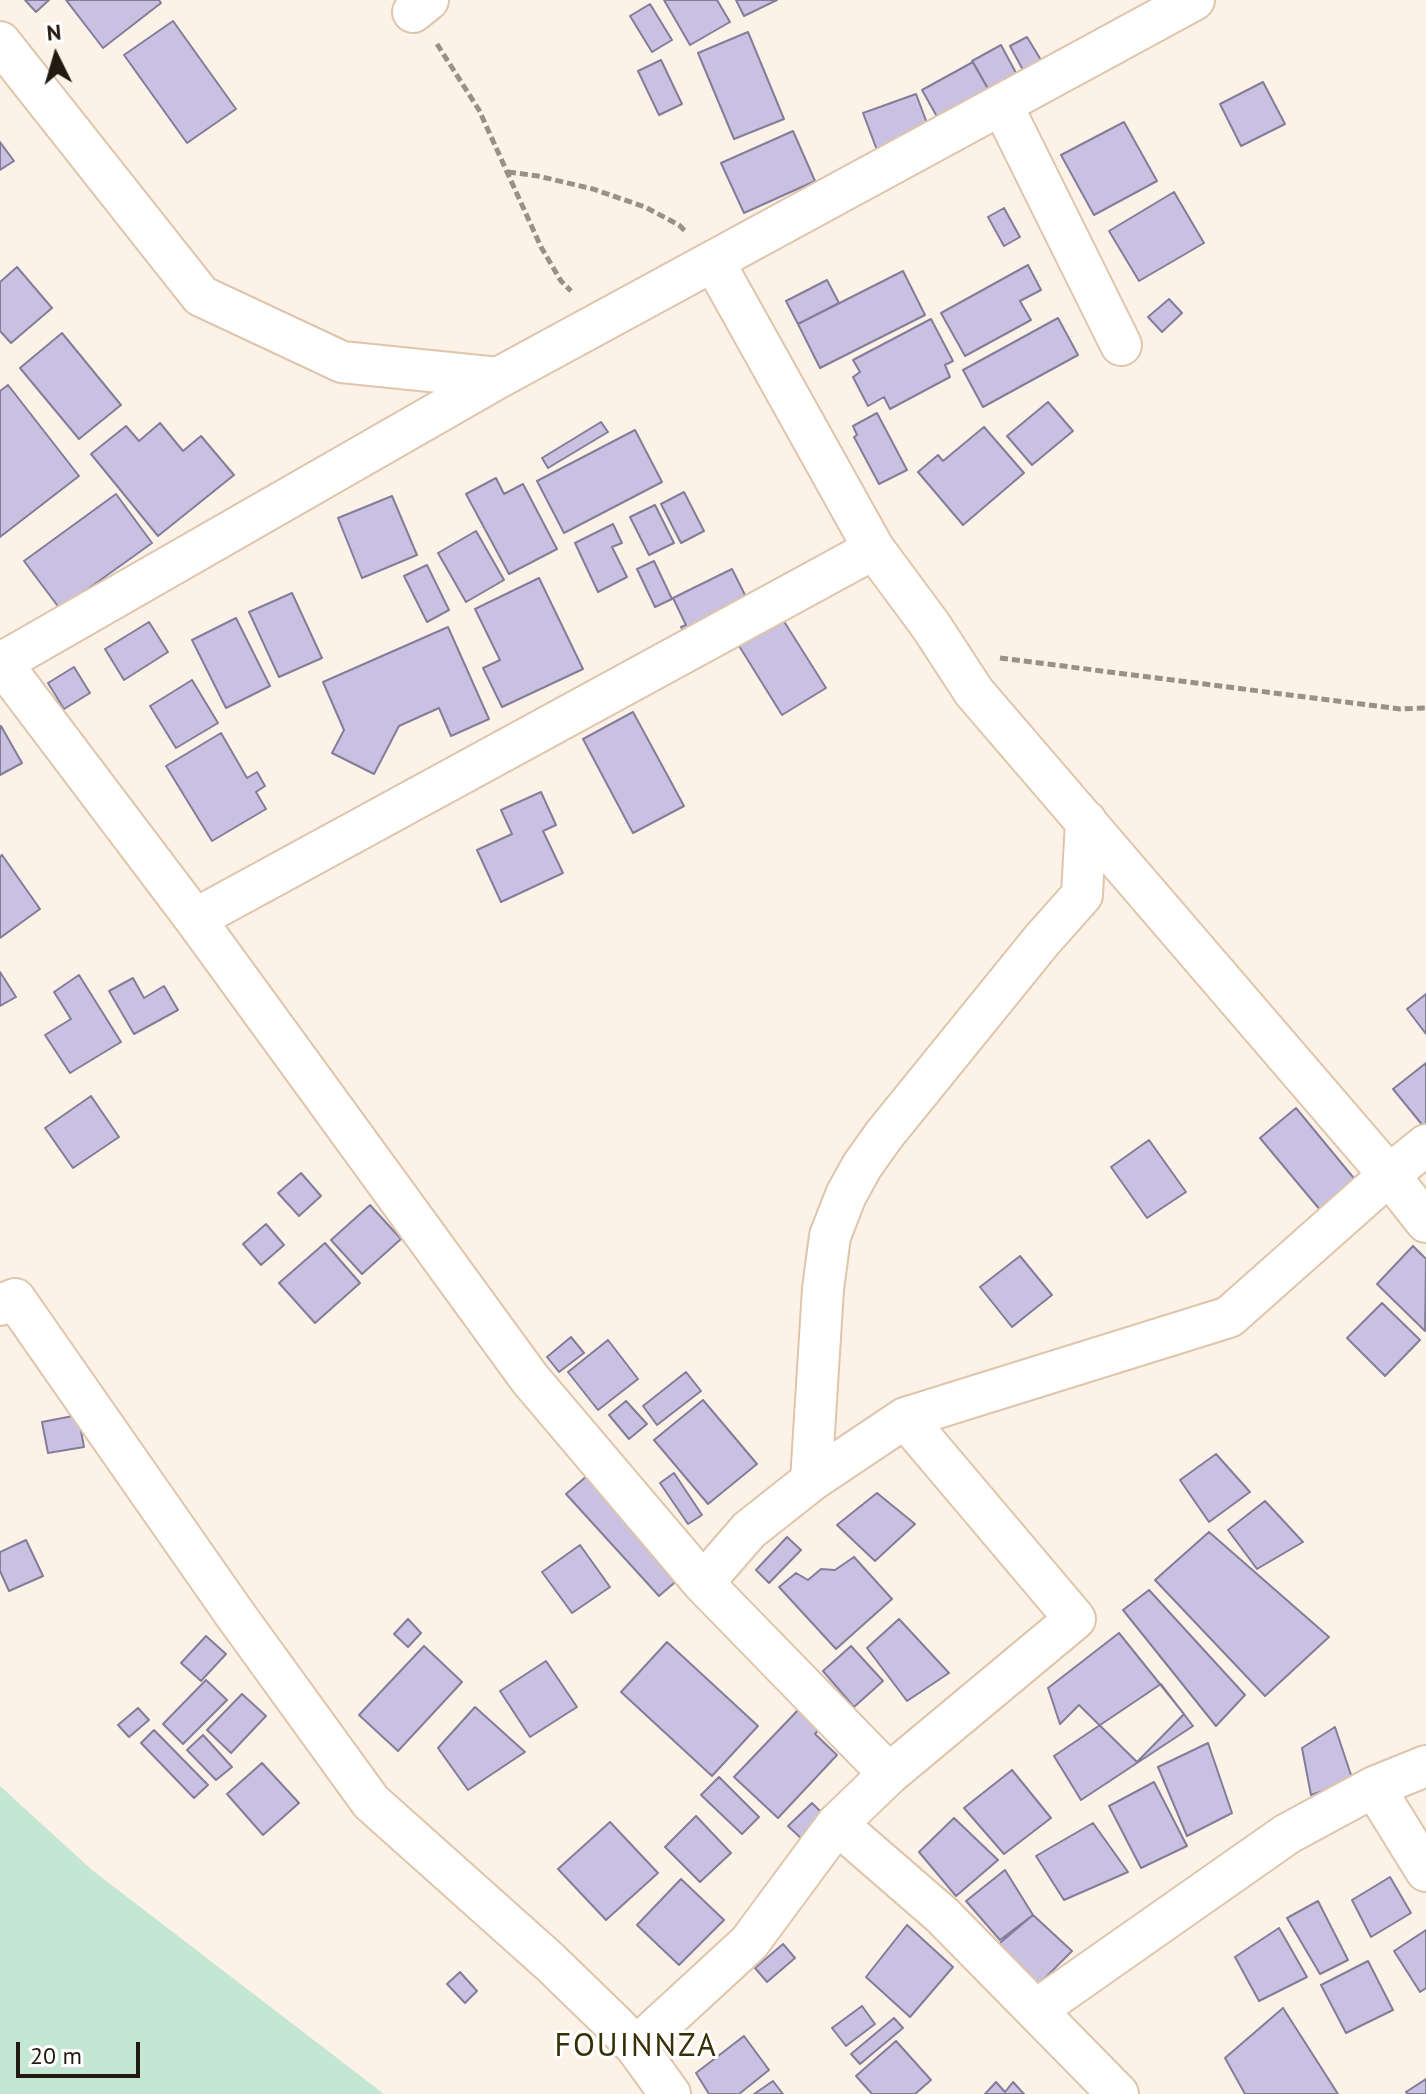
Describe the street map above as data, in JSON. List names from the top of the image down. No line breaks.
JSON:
{"districts":["FOUINNZA"],"scale_bar":"20 m","north":"top"}
